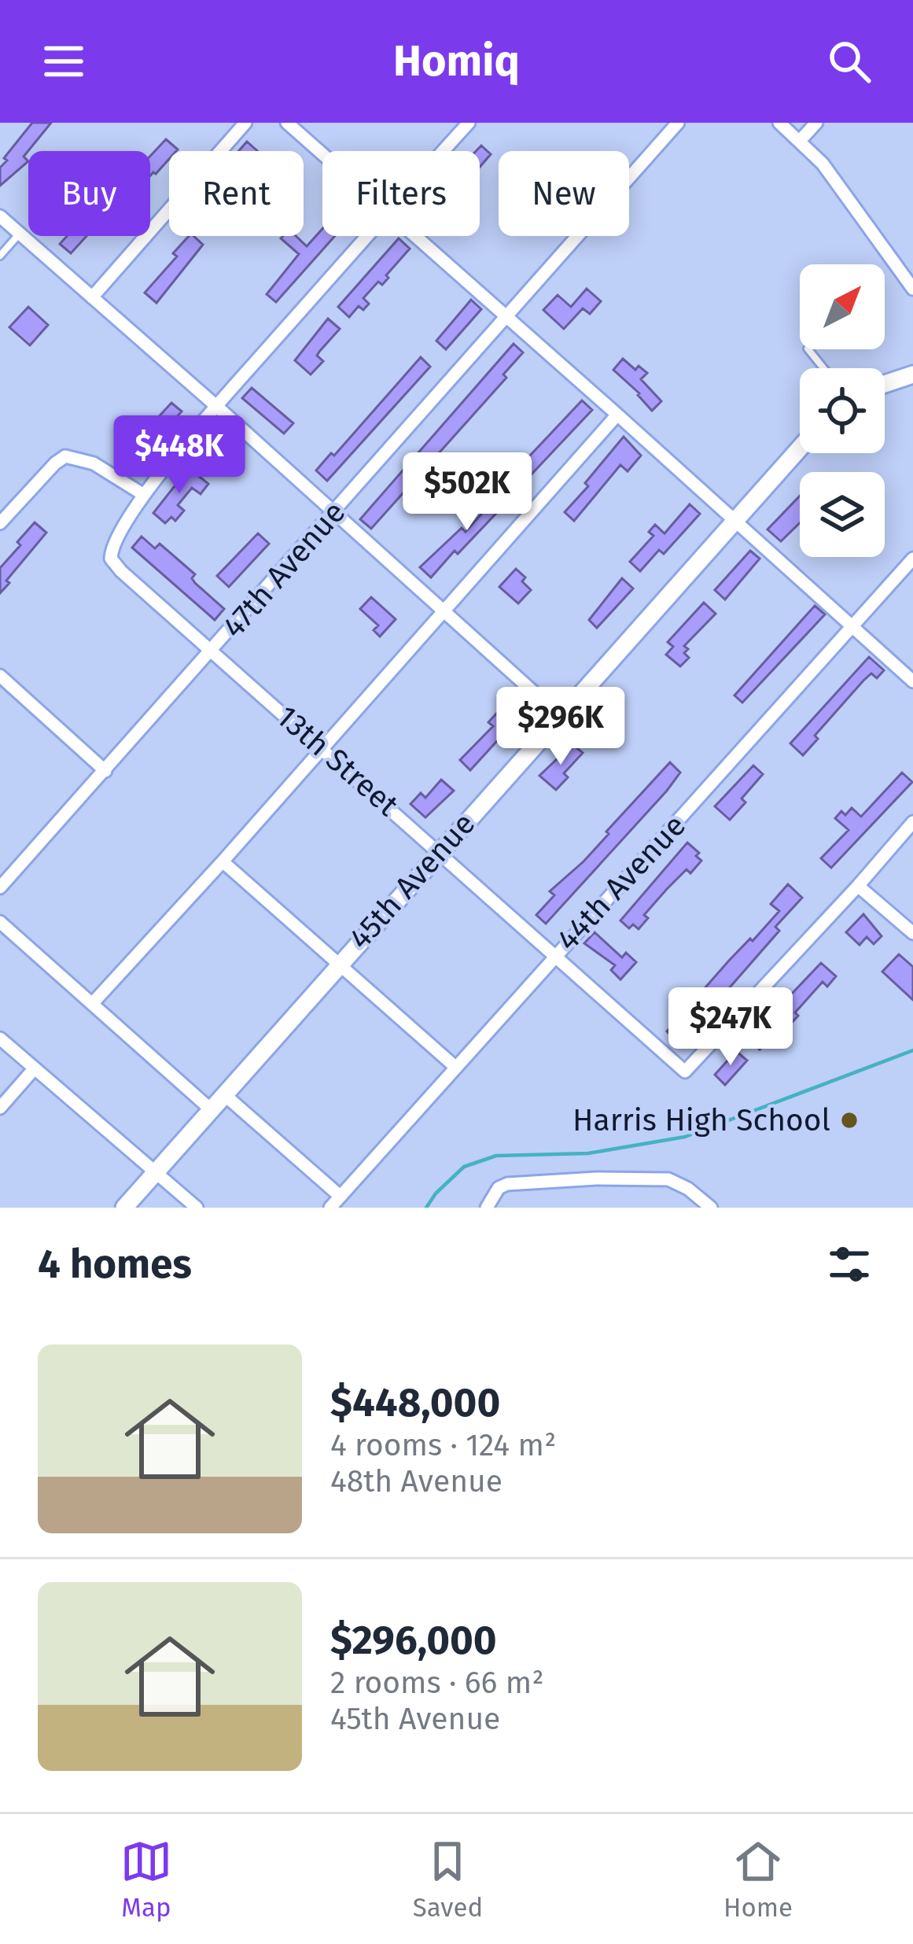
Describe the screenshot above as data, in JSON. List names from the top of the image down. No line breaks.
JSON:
{"streets":{"street":["47th Avenue","13th Street","45th Avenue","44th Avenue"]},"crossings":[["47th Avenue","13th Street"],["13th Street","45th Avenue"],["13th Street","44th Avenue"]],"places":["Harris High School"],"north":"top right","page":{"header":"Homiq","chip":["Buy","Rent","Filters","New"],"price":["$448K","$502K","$296K","$247K"],"heading":"4 homes","list":[{"name":"$448,000","note":"4 rooms · 124 m² · 48th Avenue"},{"name":"$296,000","note":"2 rooms · 66 m² · 45th Avenue"}],"tabs":["Map","Saved","Home"]}}
